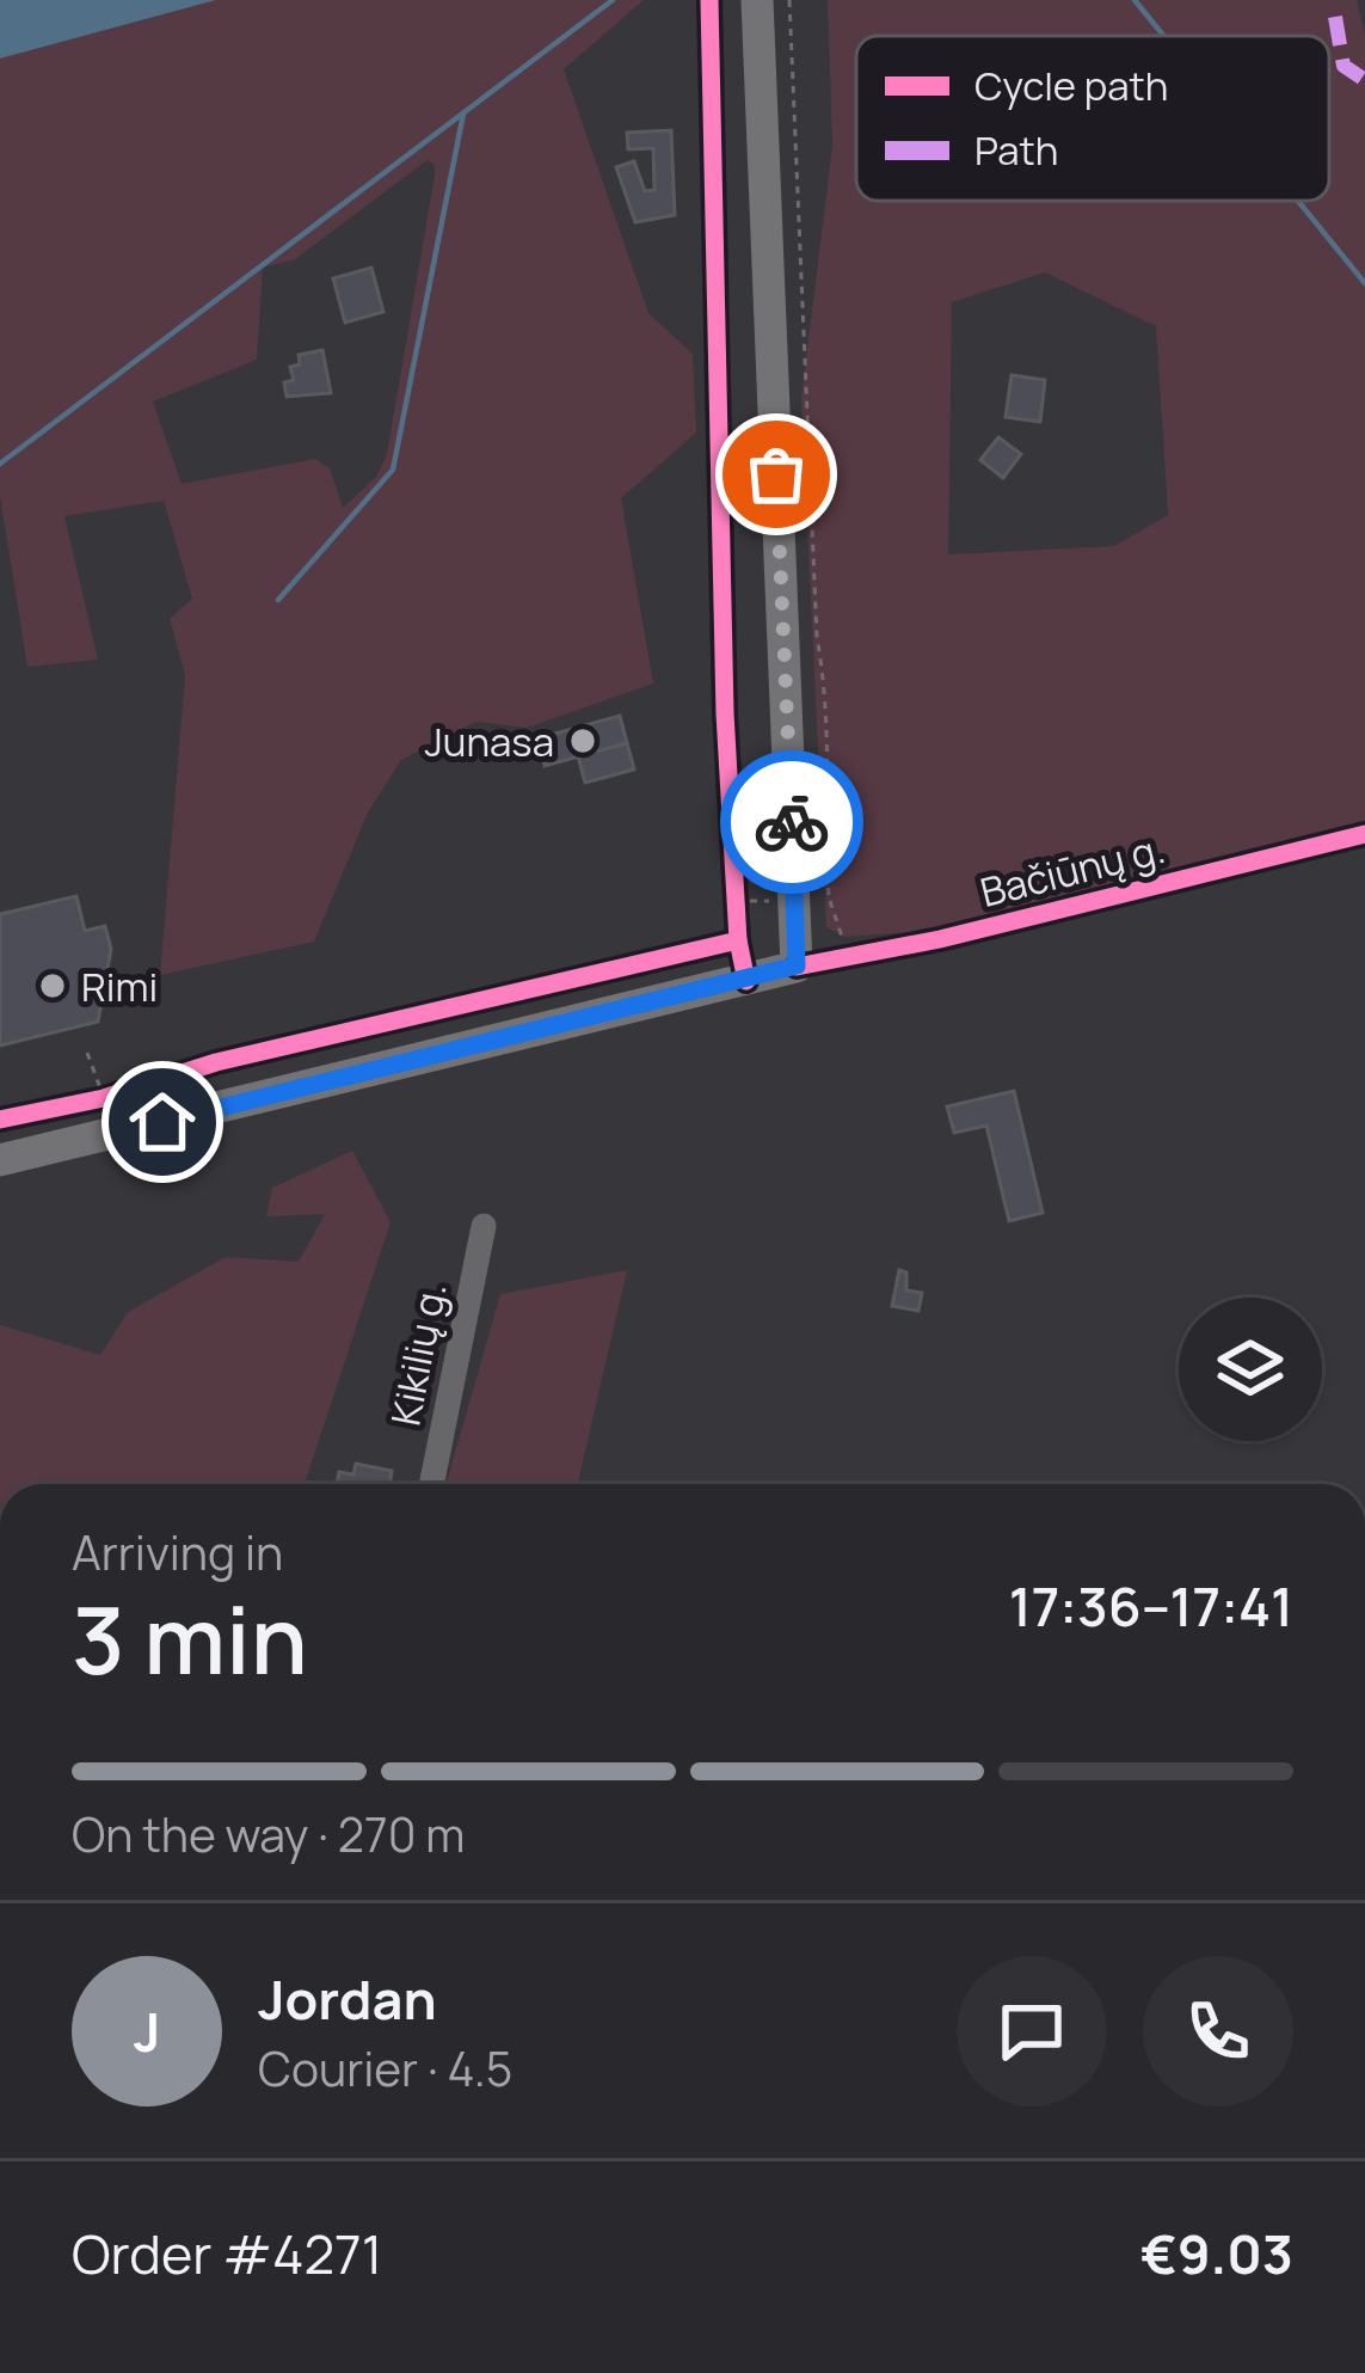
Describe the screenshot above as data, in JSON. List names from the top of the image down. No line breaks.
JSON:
{"streets":{"main road":["Bačiūnų g."],"street":["Kikilių g."]},"places":["Junasa","Rimi"],"legend":["Cycle path","Path"],"page":{"heading":["3 min","Arriving in","17:36–17:41"],"panel":["Jordan","Courier · 4.5","Order #4271","€9.03"],"bar":"On the way · 270 m","round":"J"}}
